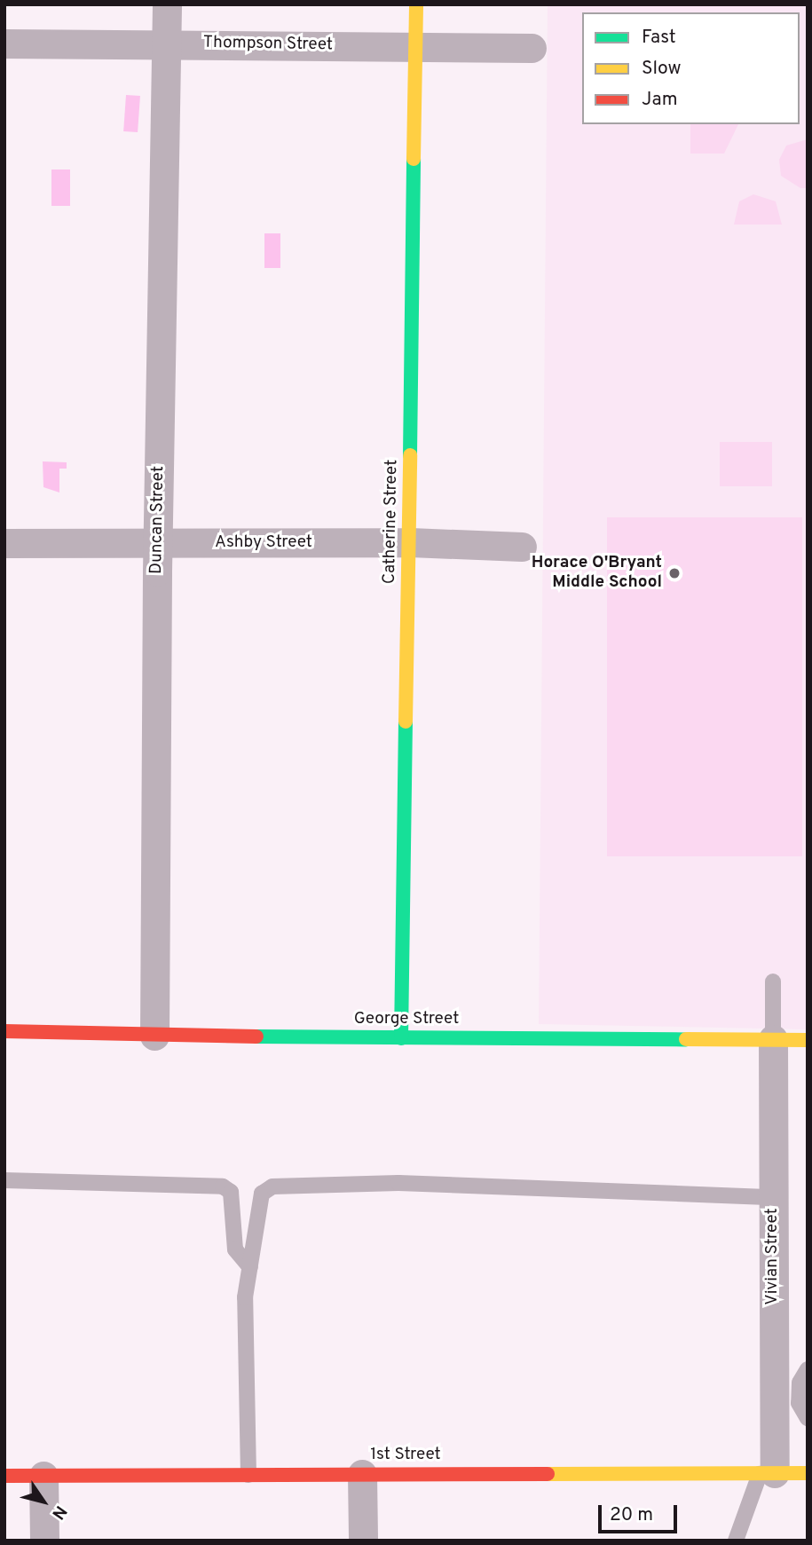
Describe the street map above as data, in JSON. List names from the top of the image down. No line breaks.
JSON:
{"streets":{"street":["Thompson Street","Duncan Street","Catherine Street","Ashby Street","George Street","Vivian Street","1st Street"]},"crossings":[["Thompson Street","Duncan Street"],["Thompson Street","Catherine Street"],["Duncan Street","Ashby Street"],["Duncan Street","George Street"],["Catherine Street","Ashby Street"],["Catherine Street","George Street"],["George Street","Vivian Street"],["Vivian Street","1st Street"]],"places":["Horace O'Bryant Middle School"],"legend":["Fast","Slow","Jam"],"scale_bar":"20 m","north":"bottom right"}
